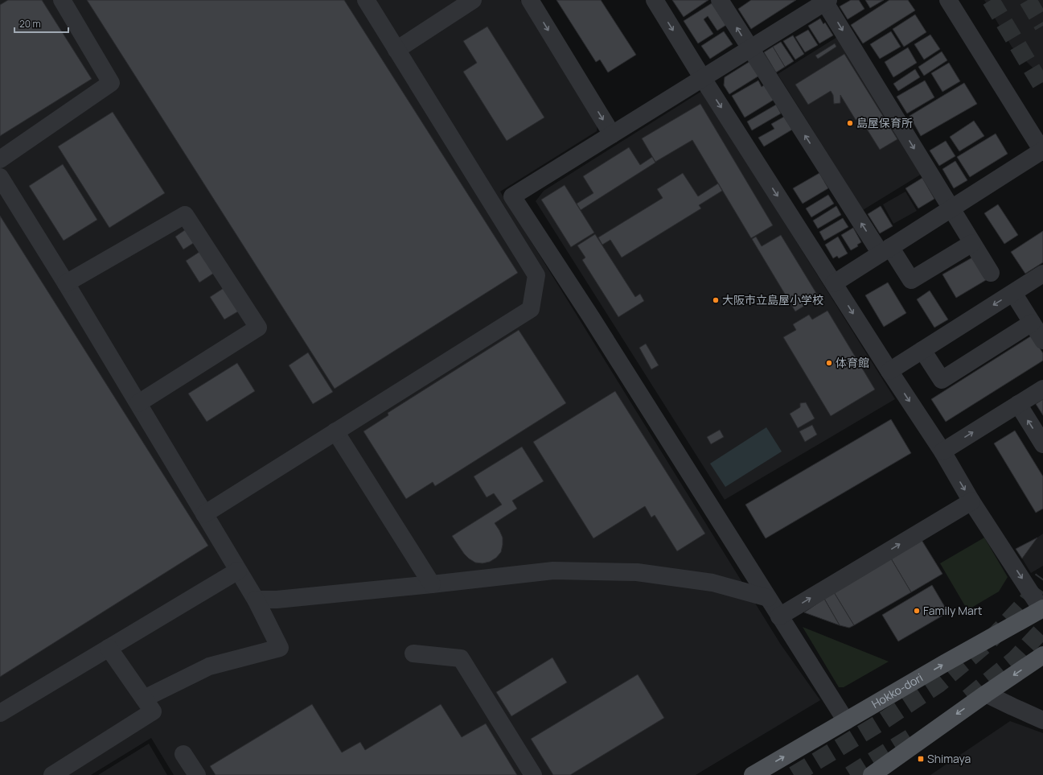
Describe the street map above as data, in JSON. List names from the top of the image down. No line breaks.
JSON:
{"streets":{"main road":["Hokko-dori"]},"places":{"other":["島屋保育所","大阪市立島屋小学校","体育館","Family Mart"],"transit":["Shimaya"]},"scale_bar":"20 m"}
